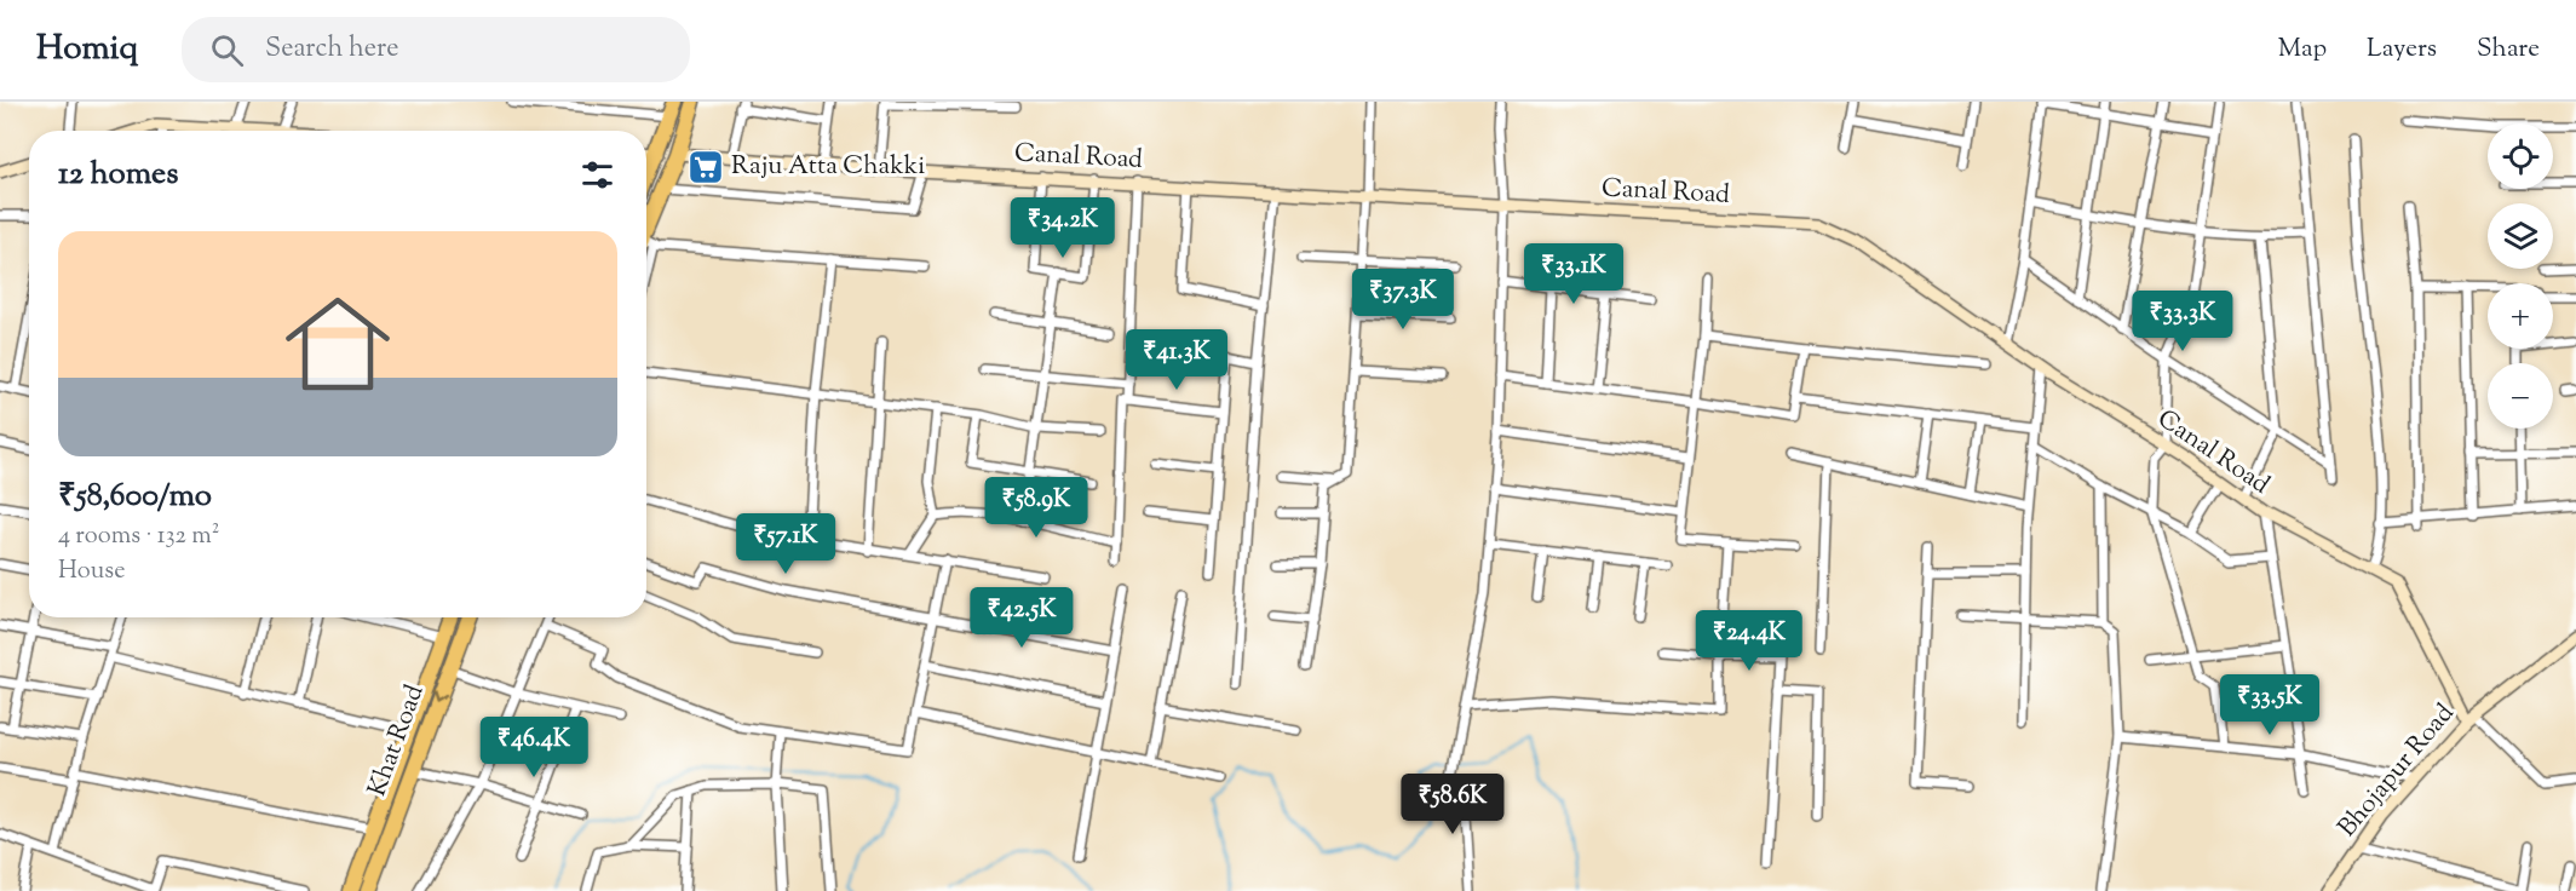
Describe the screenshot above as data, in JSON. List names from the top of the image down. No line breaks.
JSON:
{"streets":{"highway":["Khat Road"],"street":["Canal Road","Bhojapur Road"]},"crossings":[["Canal Road","Bhojapur Road"]],"places":{"supermarket":["Raju Atta Chakki"]},"page":{"header":"Homiq","search":"Search here","nav":["Map","Layers","Share"],"map_buttons":["+","−"],"heading":"12 homes","price":["₹34.2K","₹33.1K","₹37.3K","₹33.3K","₹41.3K","₹58.9K","₹57.1K","₹42.5K","₹24.4K","₹33.5K","₹46.4K","₹58.6K"],"list":[{"name":"₹58,600/mo","note":"4 rooms · 132 m² · House"}]}}
